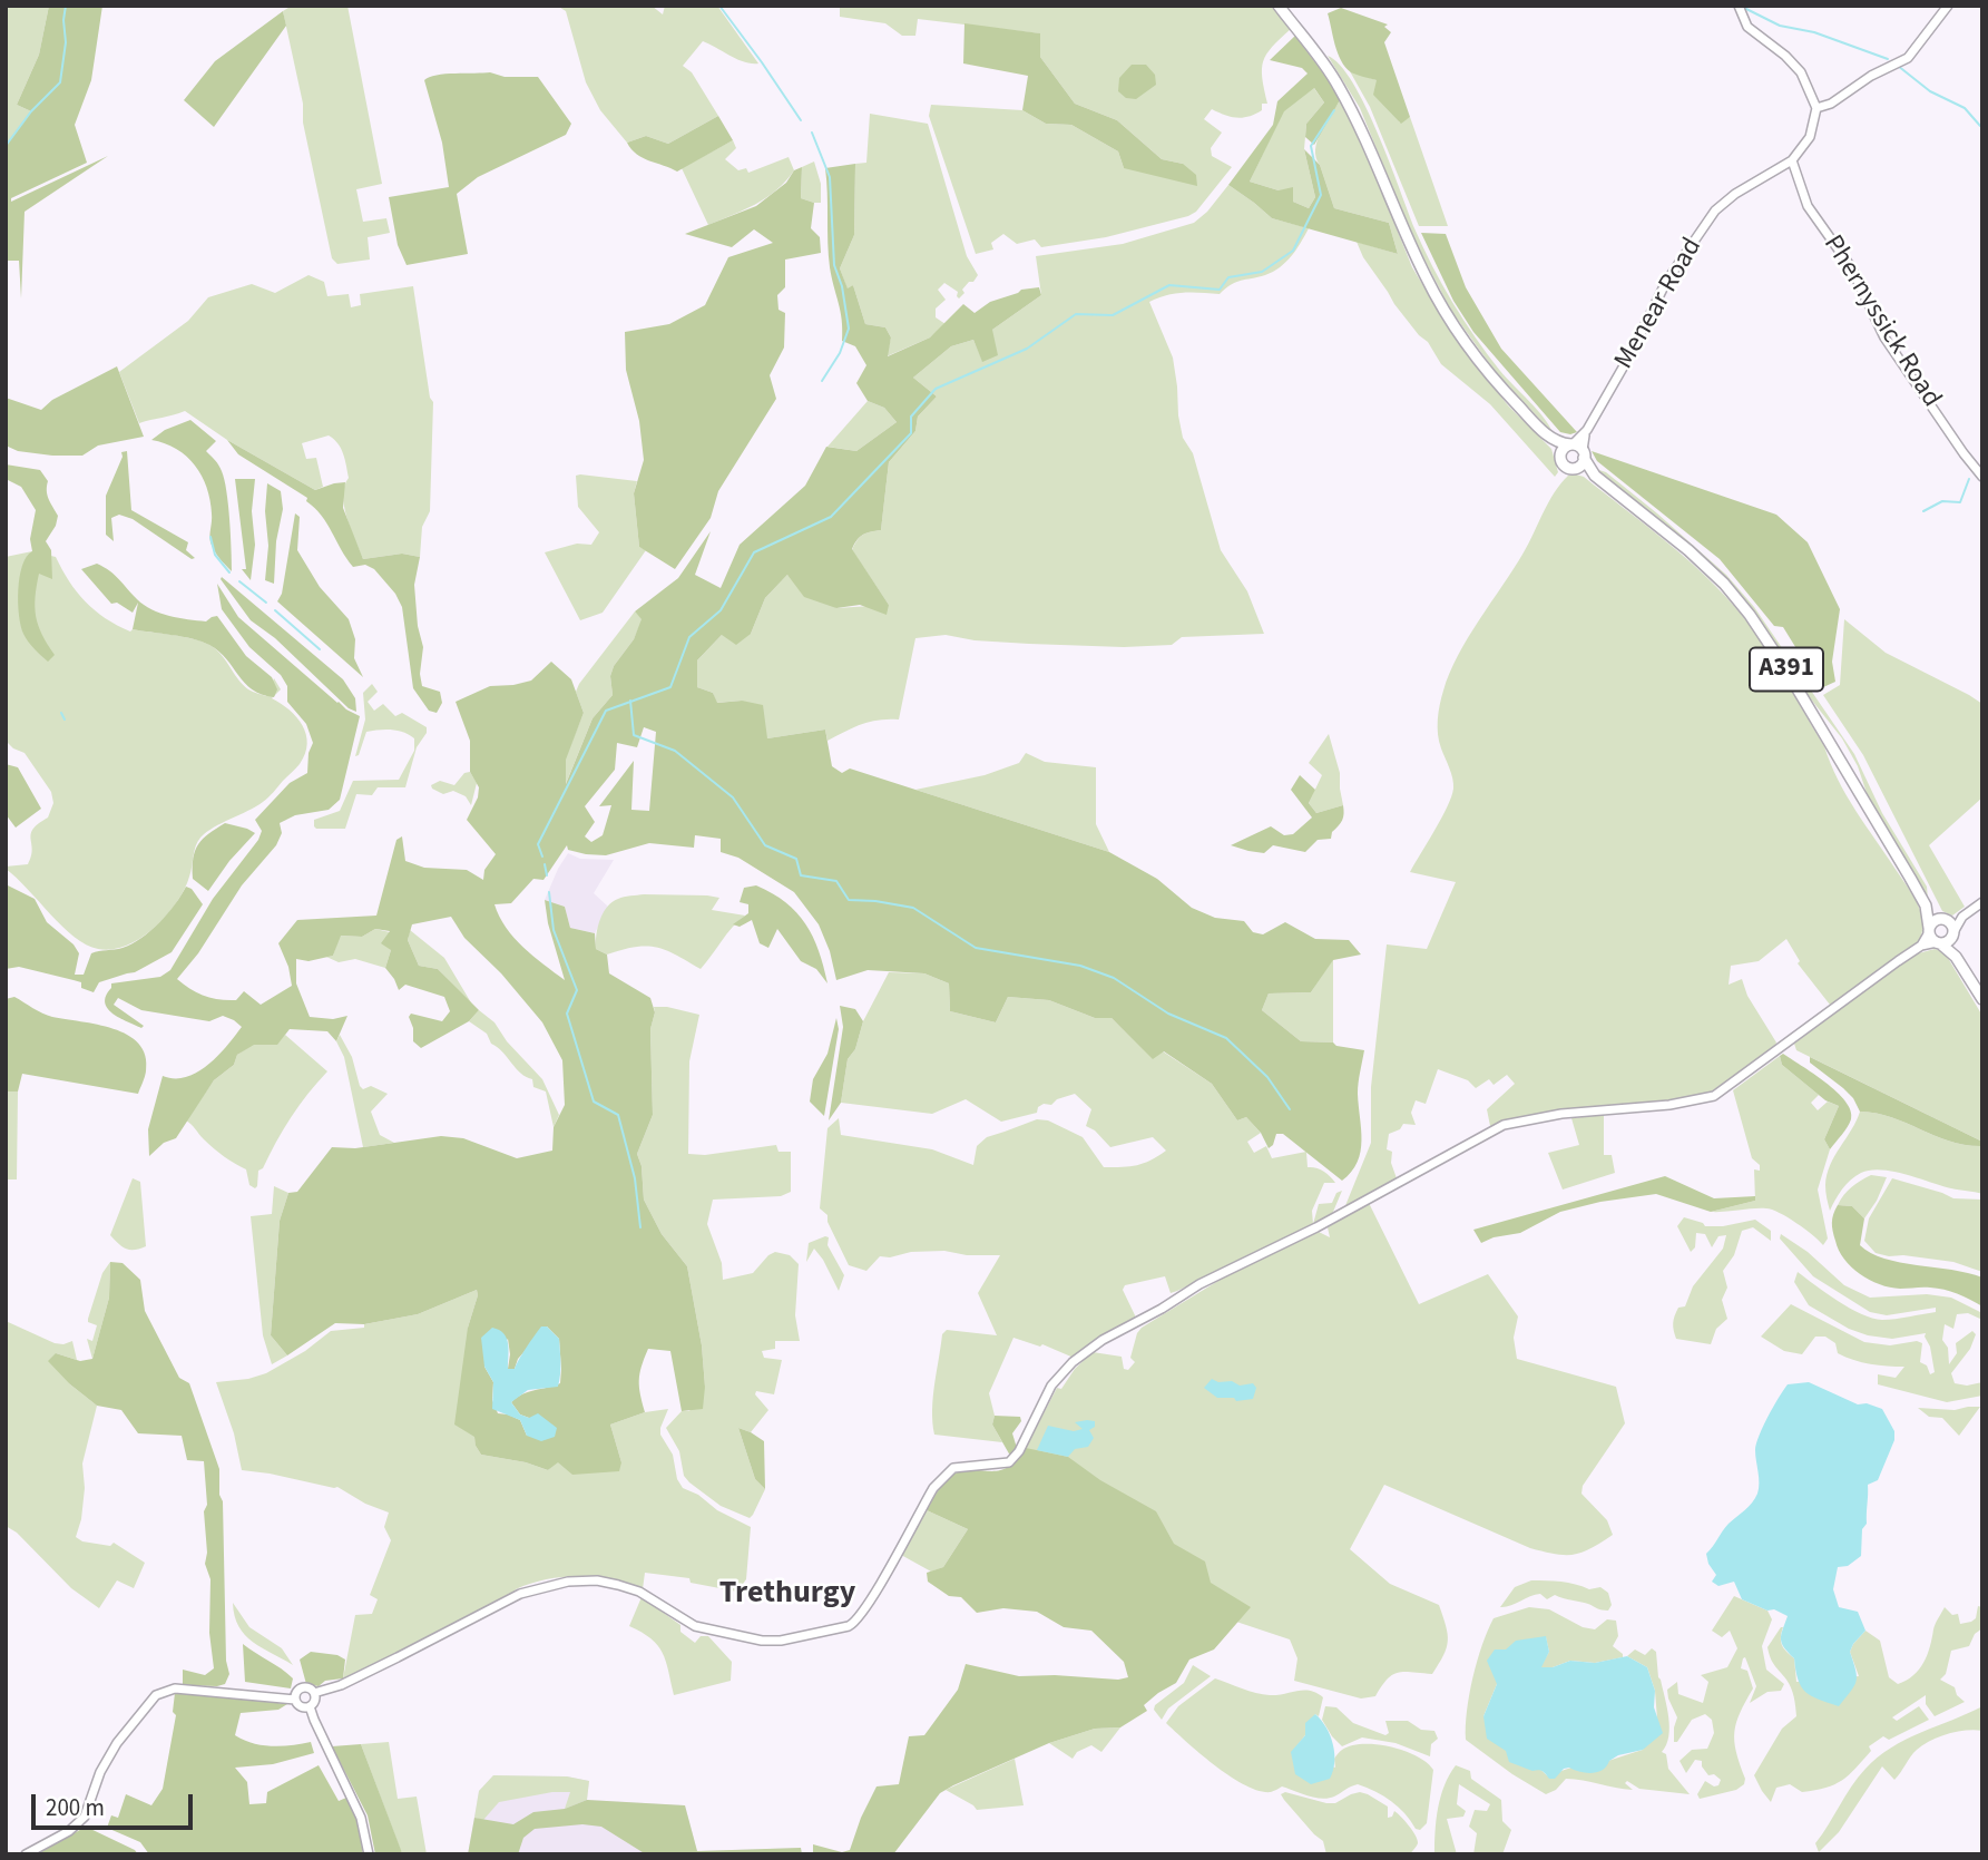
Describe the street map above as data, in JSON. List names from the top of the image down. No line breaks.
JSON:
{"streets":{"highway":["A391"],"street":["Menear Road","Phernyssick Road"]},"crossings":[["Menear Road","Phernyssick Road"],["Menear Road","A391"]],"districts":["Trethurgy"],"scale_bar":"200 m"}
